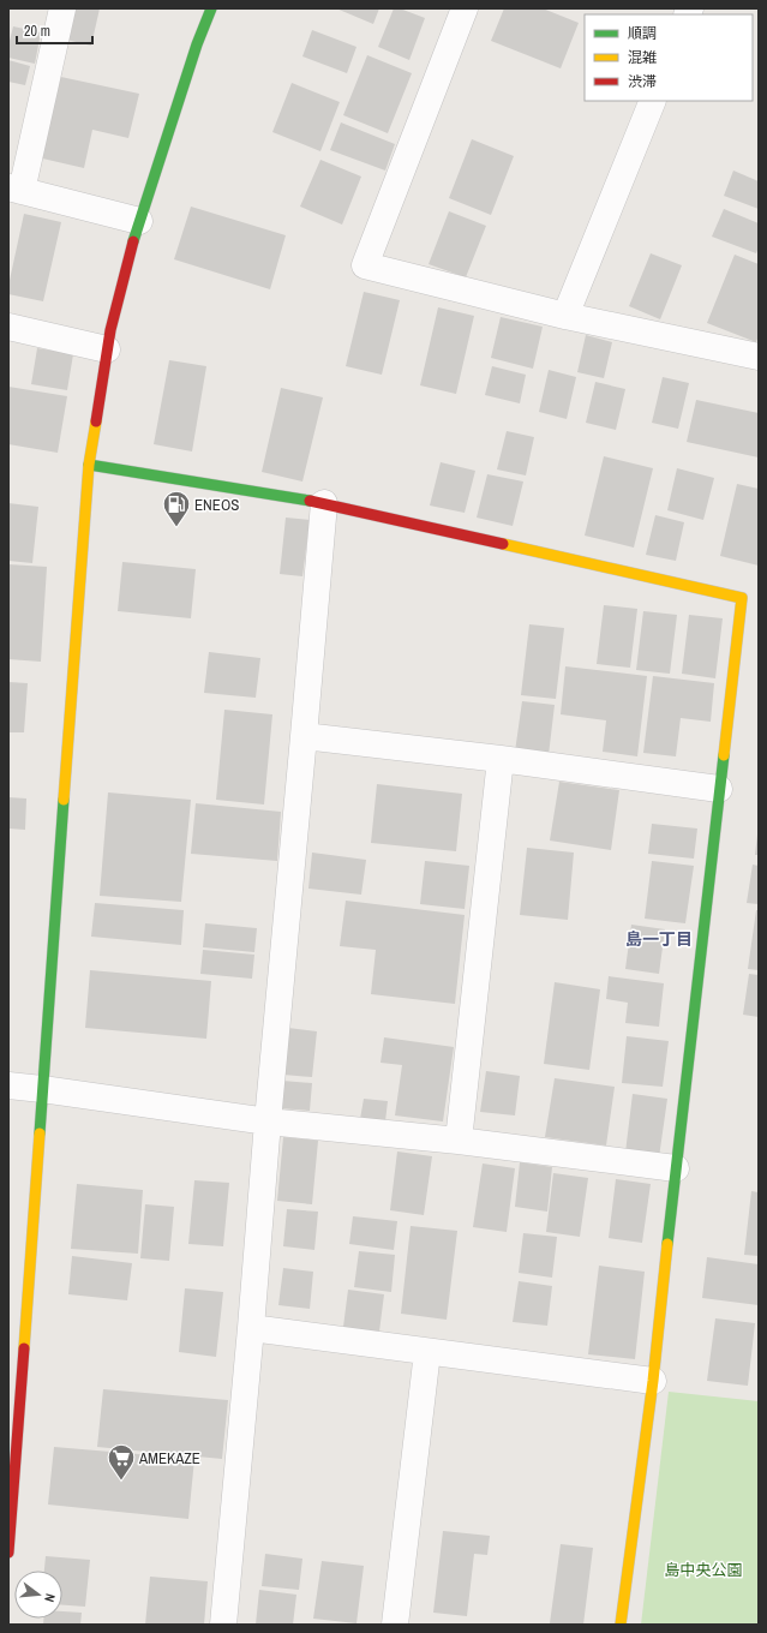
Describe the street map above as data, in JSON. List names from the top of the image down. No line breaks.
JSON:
{"districts":["島一丁目"],"parks":["島中央公園"],"places":{"fuel station":["ENEOS"],"supermarket":["AMEKAZE"]},"legend":["順調","混雑","渋滞"],"scale_bar":"20 m","north":"right"}
